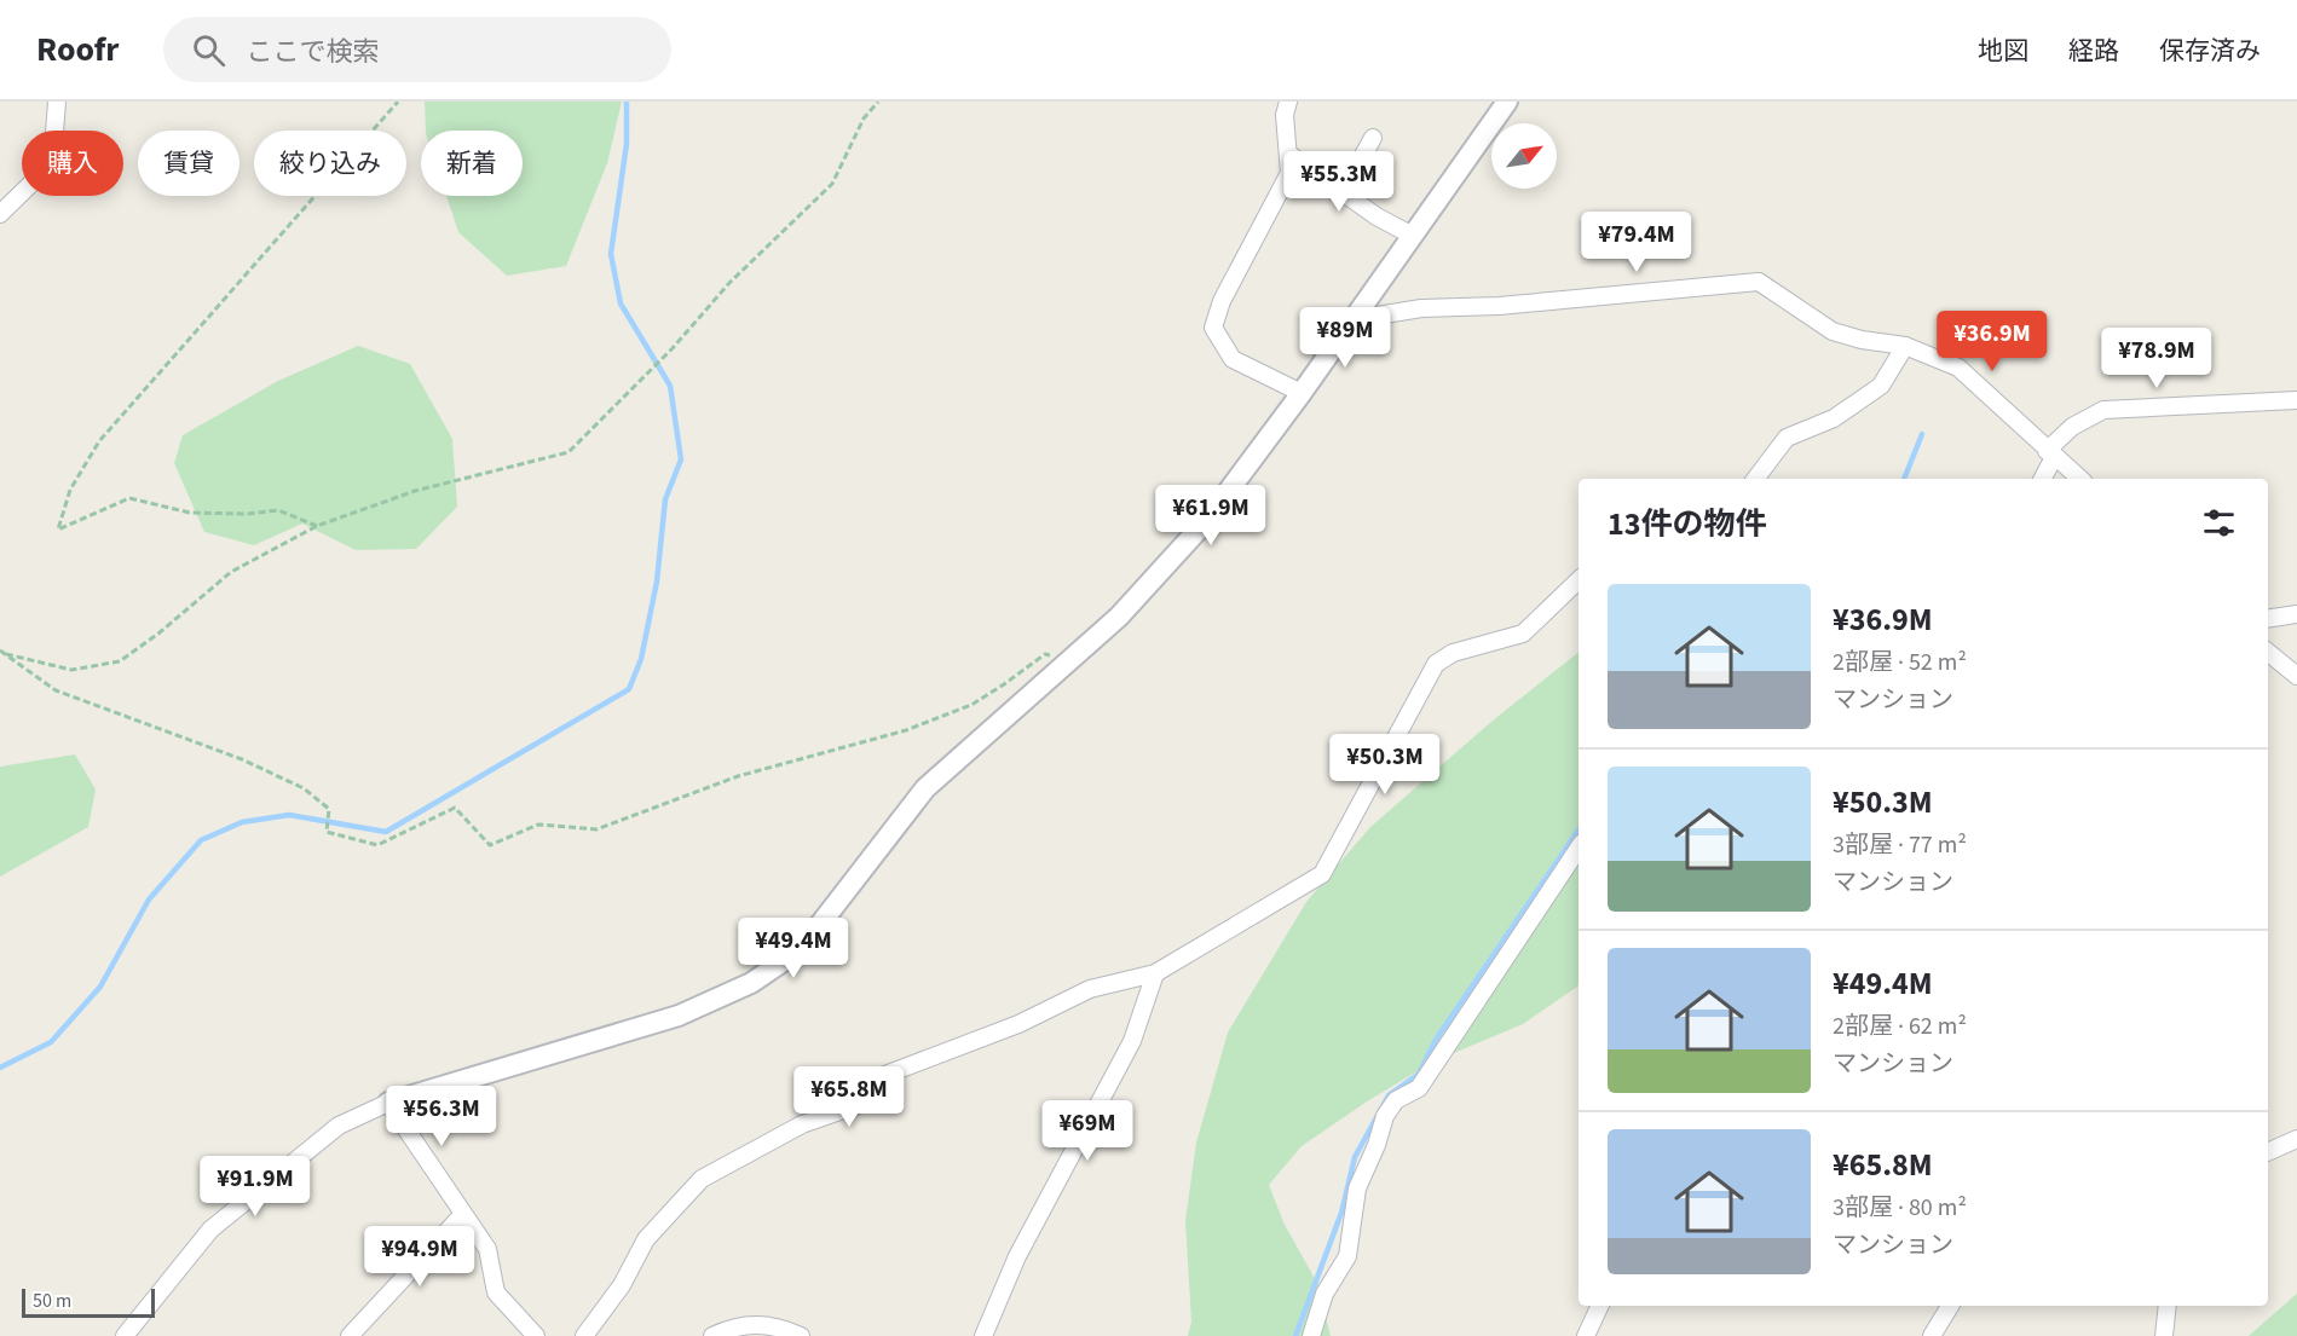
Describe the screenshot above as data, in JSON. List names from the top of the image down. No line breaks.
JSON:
{"scale_bar":"50 m","north":"top right","page":{"header":"Roofr","search":"ここで検索","nav":["地図","経路","保存済み"],"chip":["購入","賃貸","絞り込み","新着"],"price":["¥55.3M","¥79.4M","¥89M","¥36.9M","¥78.9M","¥61.9M","¥50.3M","¥49.4M","¥65.8M","¥56.3M","¥69M","¥91.9M","¥94.9M"],"heading":"13件の物件","list":[{"name":"¥36.9M","note":"2部屋 · 52 m² · マンション"},{"name":"¥50.3M","note":"3部屋 · 77 m² · マンション"},{"name":"¥49.4M","note":"2部屋 · 62 m² · マンション"},{"name":"¥65.8M","note":"3部屋 · 80 m² · マンション"}],"scale":"50 m"}}
